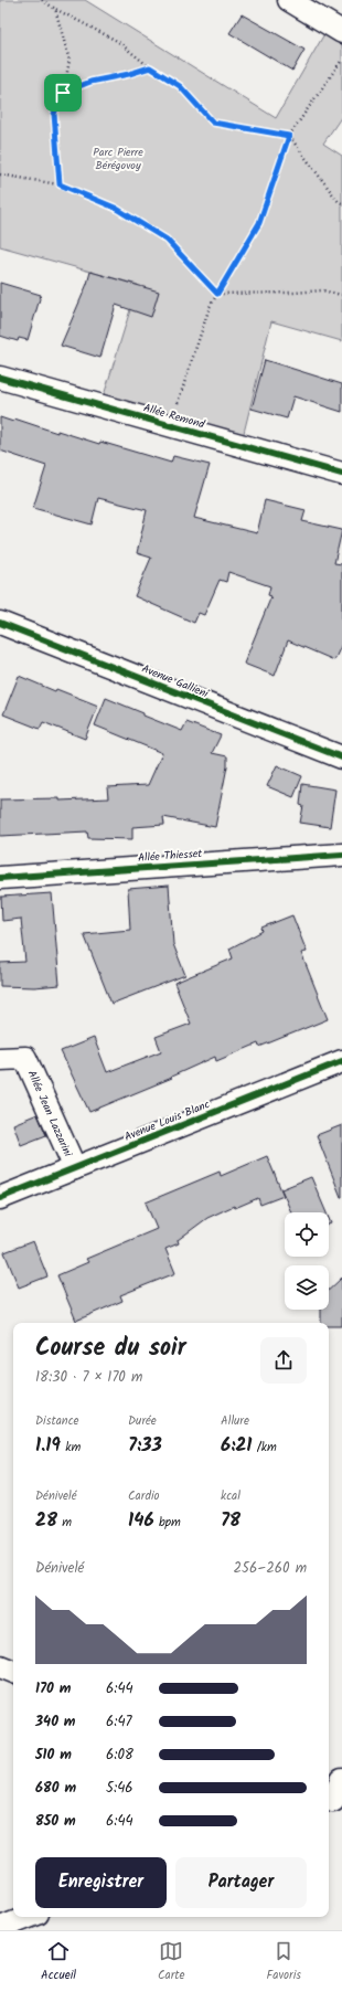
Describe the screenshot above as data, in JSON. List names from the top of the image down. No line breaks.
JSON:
{"streets":{"street":["Allée Remond","Avenue Gallieni","Allée Thiesset","Allée Jean Lazzarini","Avenue Louis Blanc"]},"crossings":[["Allée Jean Lazzarini","Avenue Louis Blanc"]],"parks":["Parc Pierre Bérégovoy"],"page":{"heading":["Course du soir","18:30 · 7 × 170 m"],"stats":[["Distance","1.19 km"],["Durée","7:33"],["Allure","6:21 /km"],["Dénivelé","28 m"],["Cardio","146 bpm"],["kcal","78"]],"chart":["Dénivelé","256–260 m"],"list":[{"name":"170 m","note":"6:44"},{"name":"340 m","note":"6:47"},{"name":"510 m","note":"6:08"},{"name":"680 m","note":"5:46"},{"name":"850 m","note":"6:44"}],"buttons":["Enregistrer","Partager"],"tabs":["Accueil","Carte","Favoris"]}}
